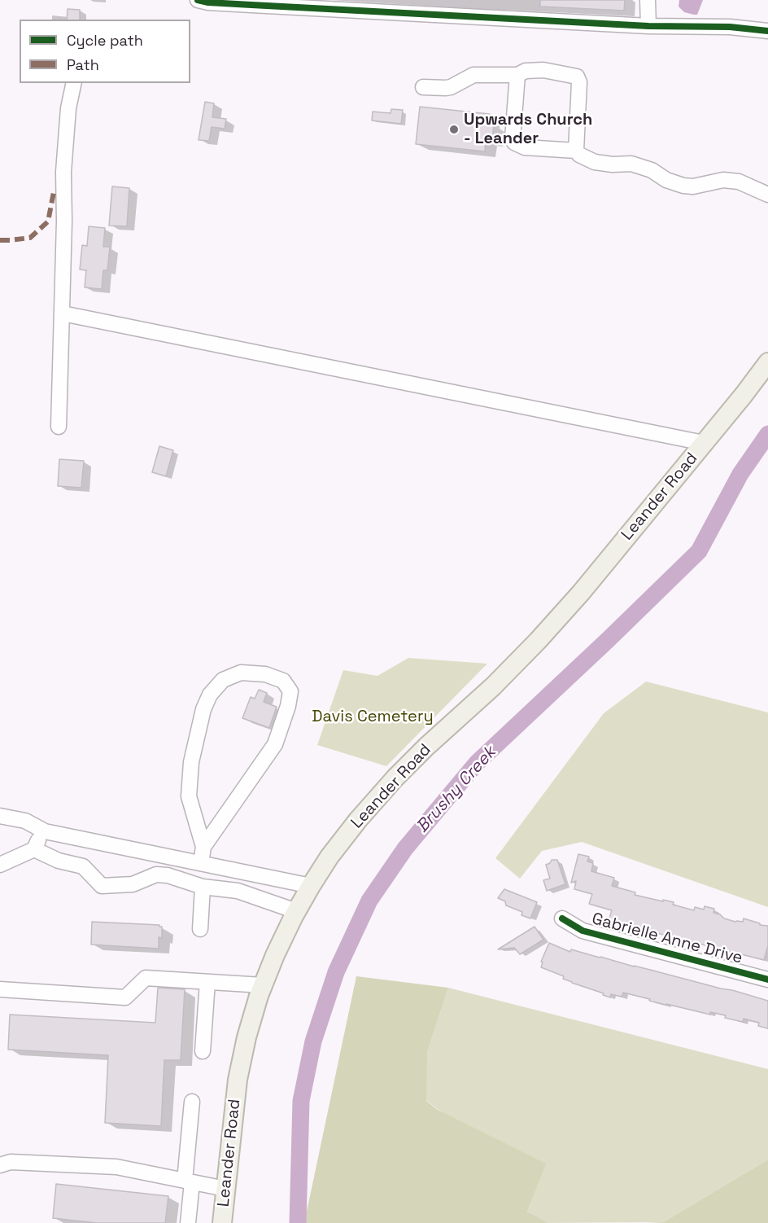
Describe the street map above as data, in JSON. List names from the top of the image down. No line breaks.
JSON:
{"streets":{"main road":["Leander Road"],"street":["Gabrielle Anne Drive"]},"water":["Brushy Creek"],"parks":["Davis Cemetery"],"places":["Upwards Church - Leander"],"legend":["Cycle path","Path"]}
